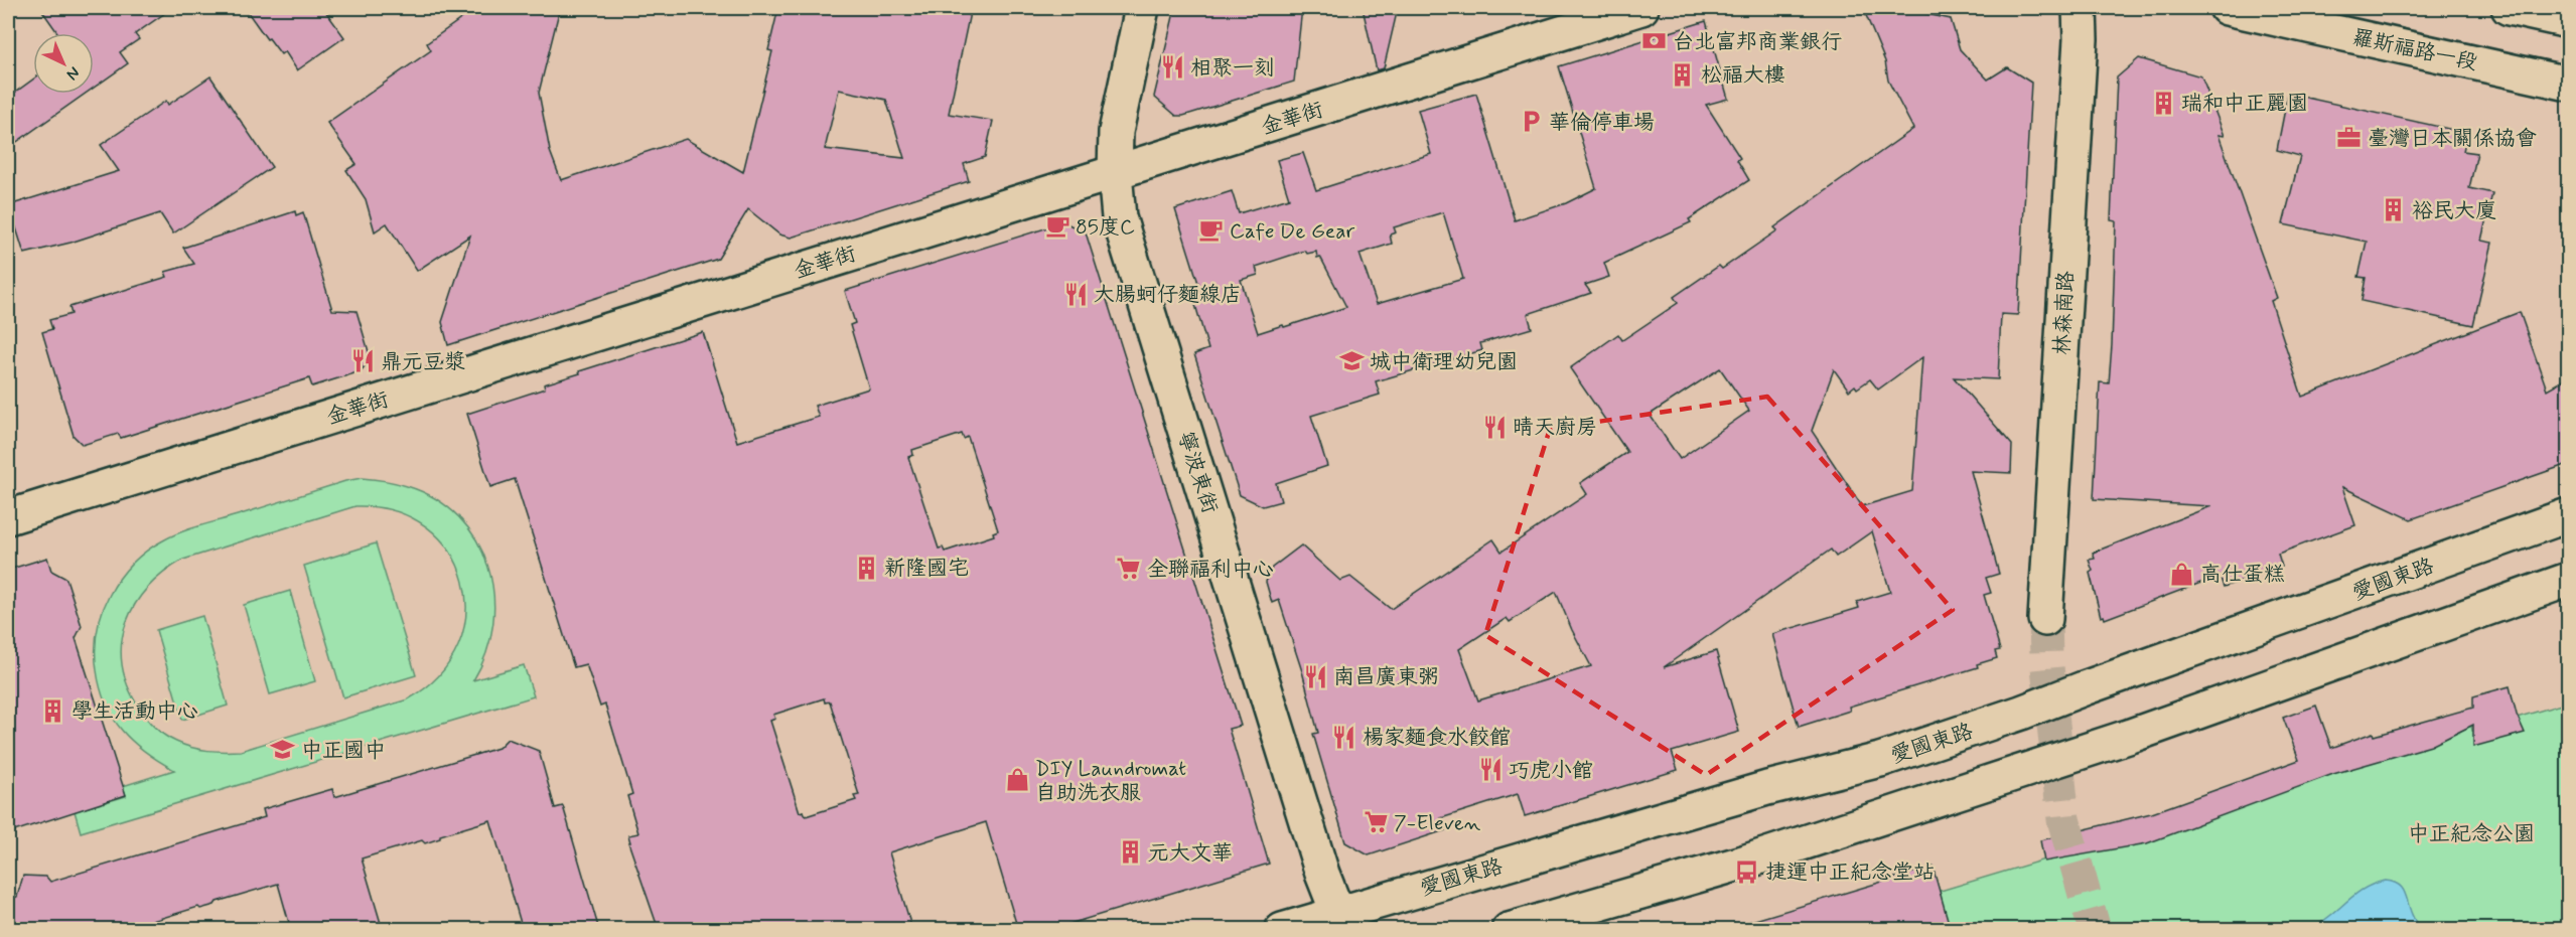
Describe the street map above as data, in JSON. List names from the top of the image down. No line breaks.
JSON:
{"streets":{"street":["羅斯福路一段","金華街","林森南路","寧波東街","愛國東路"]},"crossings":[["金華街","寧波東街"],["寧波東街","愛國東路"]],"parks":["中正紀念公園"],"places":{"bank":["台北富邦商業銀行"],"restaurant":["相聚一刻","大腸蚵仔麵線店","鼎元豆漿","晴天廚房","南昌廣東粥","楊家麵食水餃館","巧虎小館"],"building":["松福大樓","瑞和中正麗園","裕民大廈","新隆國宅","學生活動中心","元大文華"],"parking":["華倫停車場"],"office":["臺灣日本關係協會"],"cafe":["85度C","Cafe De Gear"],"school or university":["城中衛理幼兒園","中正國中"],"supermarket":["全聯福利中心","7-Eleven"],"shop":["高仕蛋糕","DIY Laundromat 自助洗衣服"],"bus stop":["捷運中正紀念堂站"]},"north":"bottom right"}
